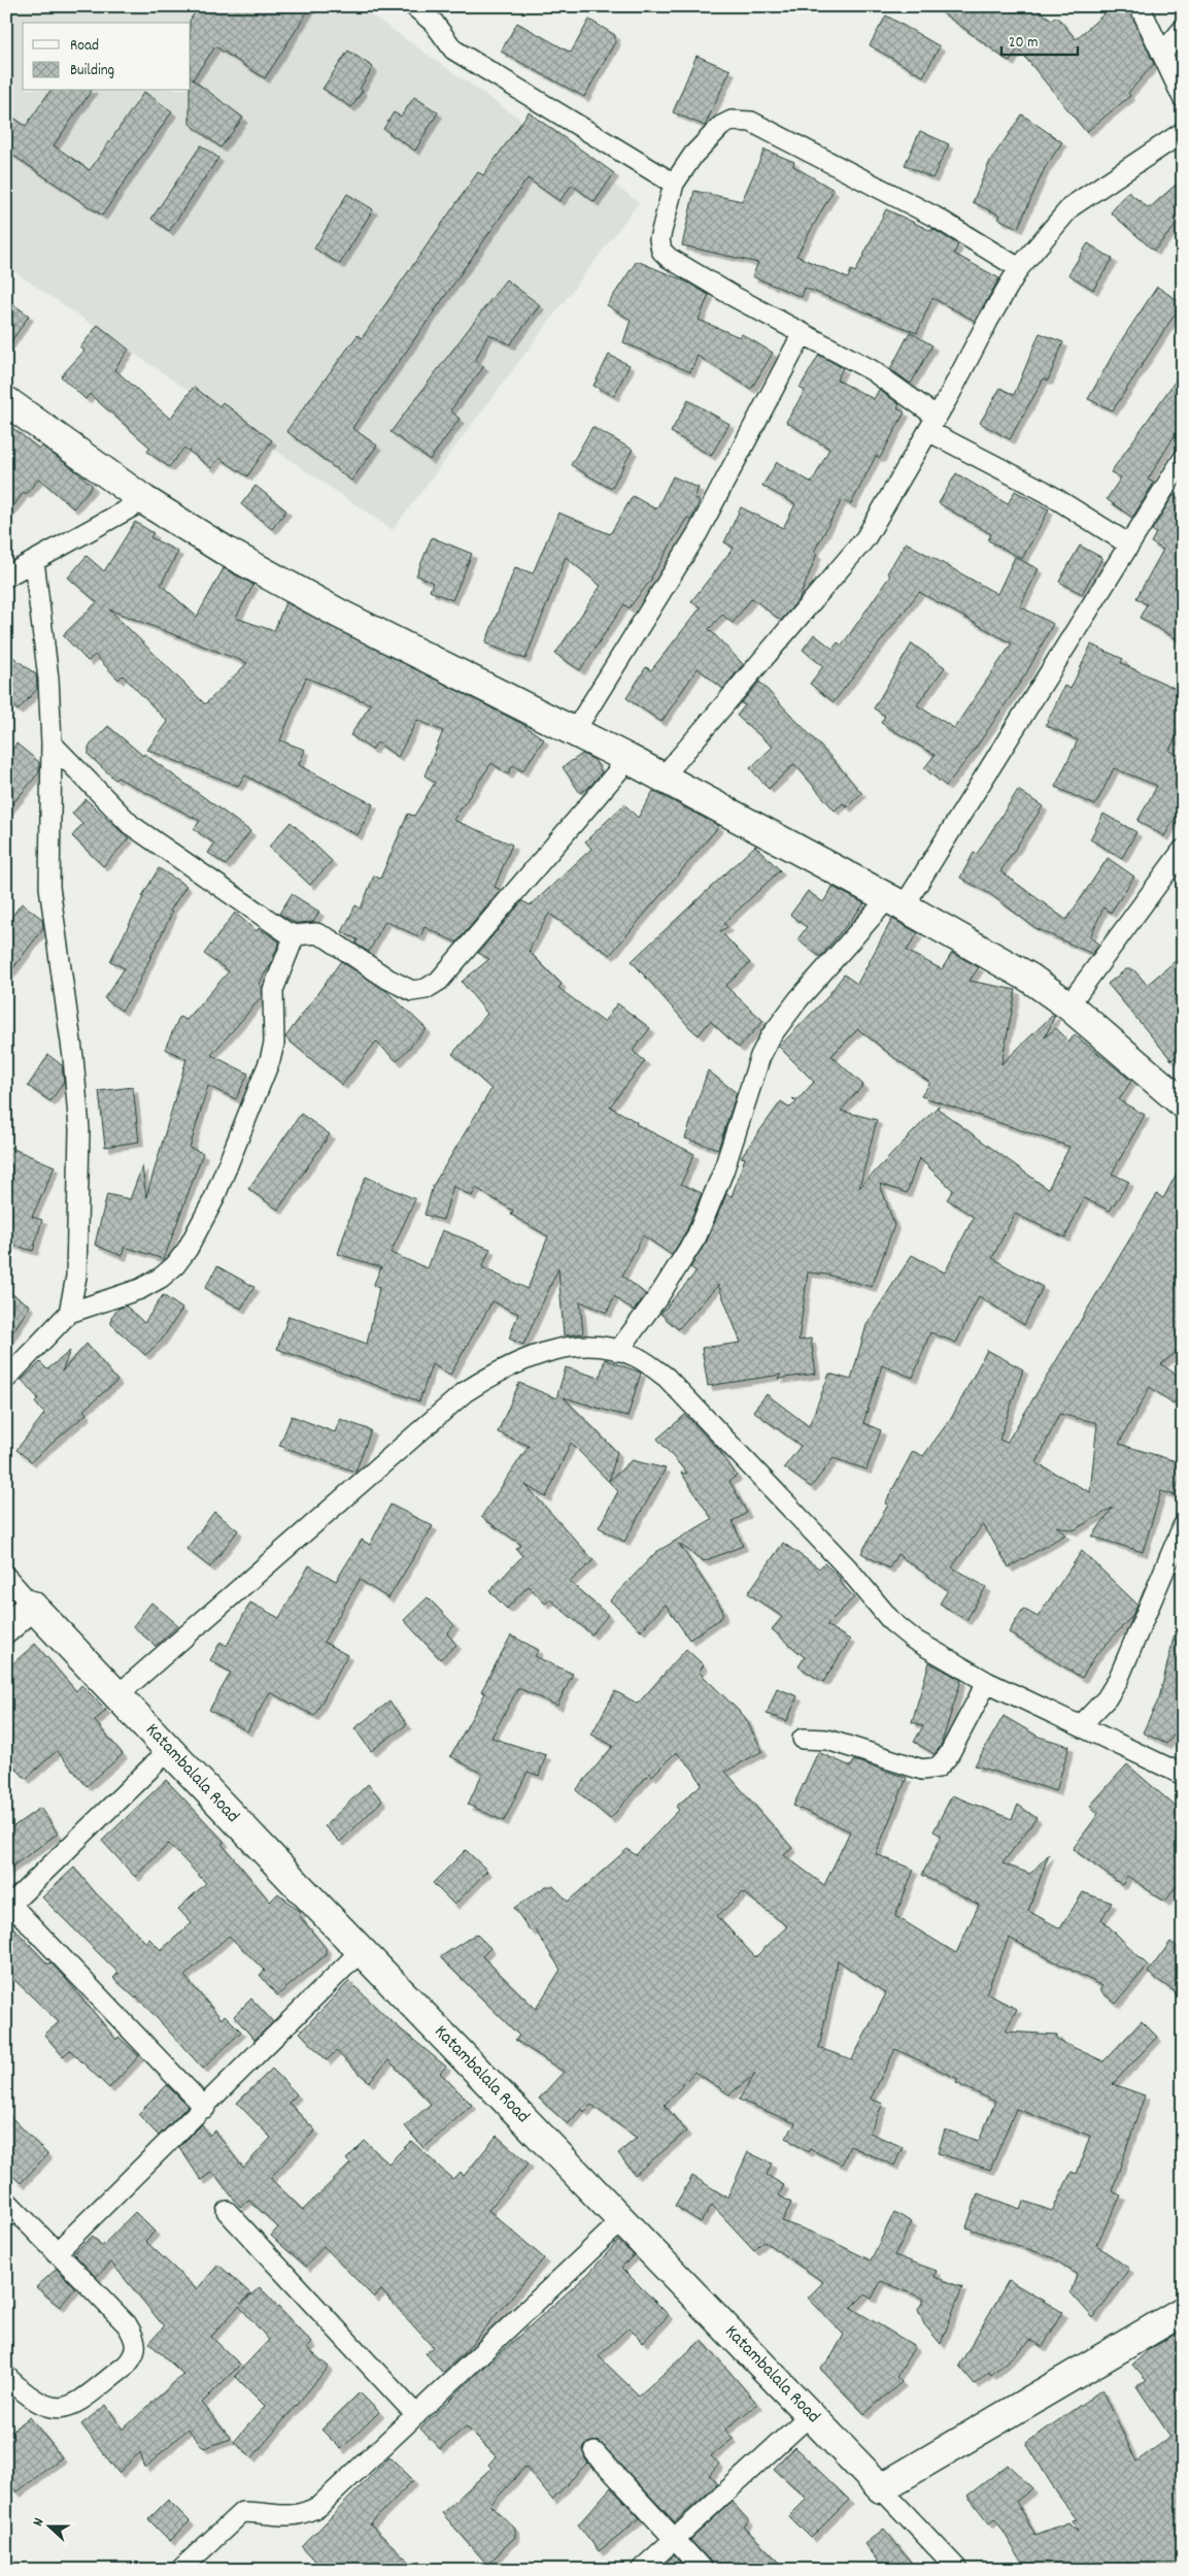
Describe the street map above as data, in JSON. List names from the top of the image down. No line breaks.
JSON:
{"streets":{"main road":["Katambalala Road"]},"legend":["Road","Building"],"scale_bar":"20 m","north":"left"}
